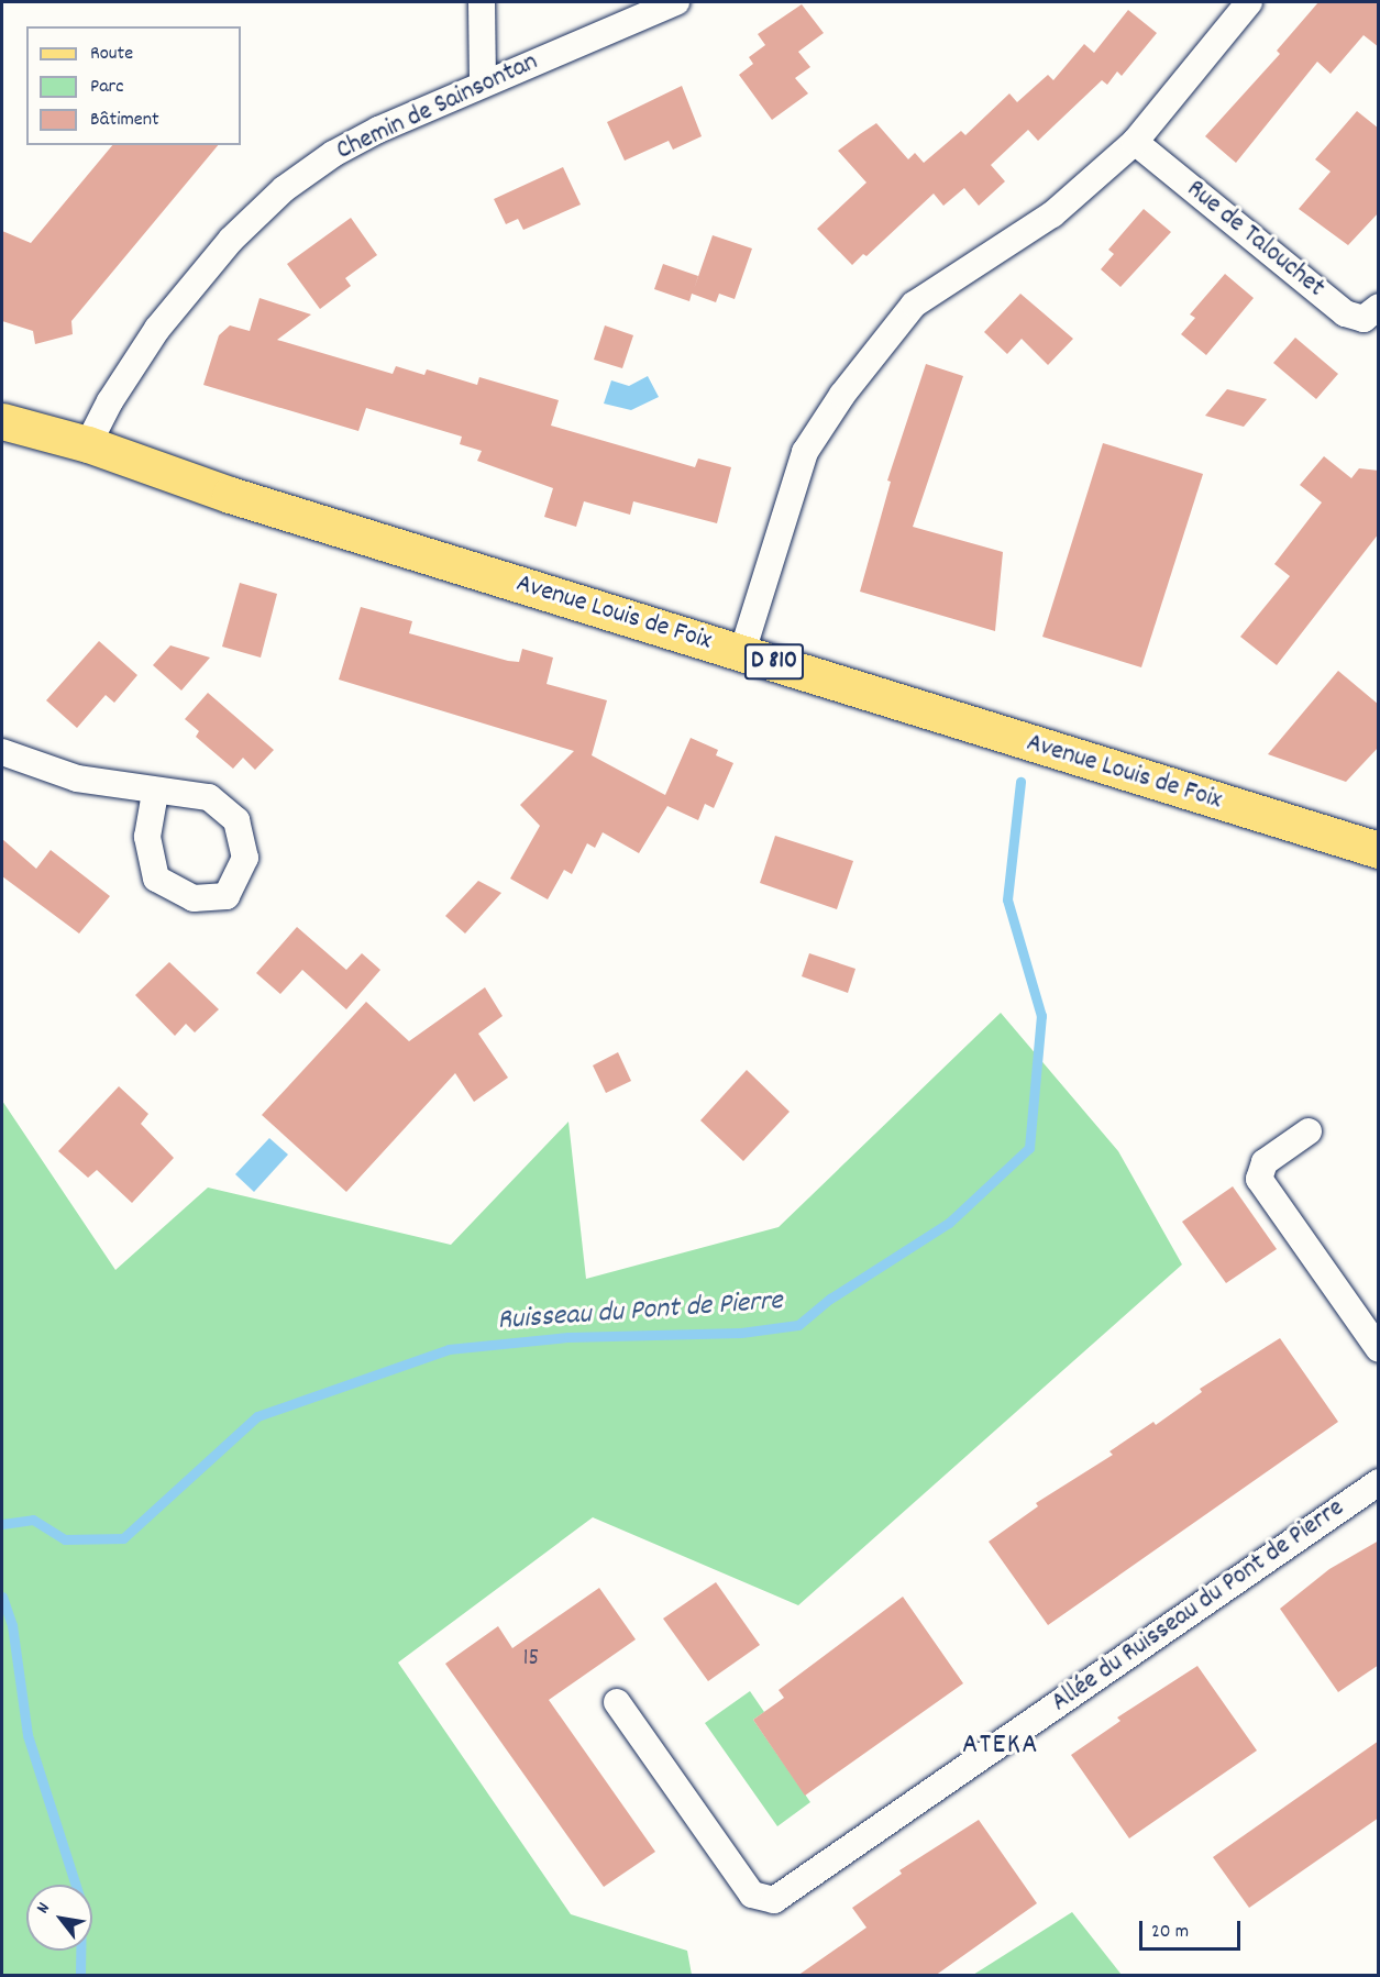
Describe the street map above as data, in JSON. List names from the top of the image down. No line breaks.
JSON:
{"streets":{"main road":["Avenue Louis de Foix","D 810"],"street":["Chemin de Sainsontan","Rue de Talouchet","Allée du Ruisseau du Pont de Pierre"]},"crossings":[["Chemin de Sainsontan","Avenue Louis de Foix"]],"districts":["ATEKA"],"water":["Ruisseau du Pont de Pierre"],"house_numbers":["15"],"legend":["Route","Parc","Bâtiment"],"scale_bar":"20 m","north":"top left"}
